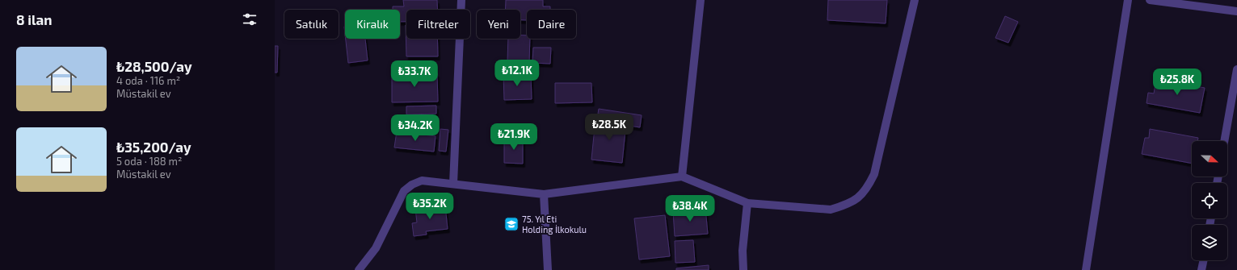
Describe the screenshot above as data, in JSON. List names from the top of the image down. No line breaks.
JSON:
{"places":{"school or university":["75. Yıl Eti Holding İlkokulu"]},"north":"right","page":{"heading":"8 ilan","chip":["Satılık","Kiralık","Filtreler","Yeni","Daire"],"list":[{"name":"₺28,500/ay","note":"4 oda · 116 m² · Müstakil ev"},{"name":"₺35,200/ay","note":"5 oda · 188 m² · Müstakil ev"}],"price":["₺12.1K","₺33.7K","₺25.8K","₺28.5K","₺34.2K","₺21.9K","₺35.2K","₺38.4K"]}}
